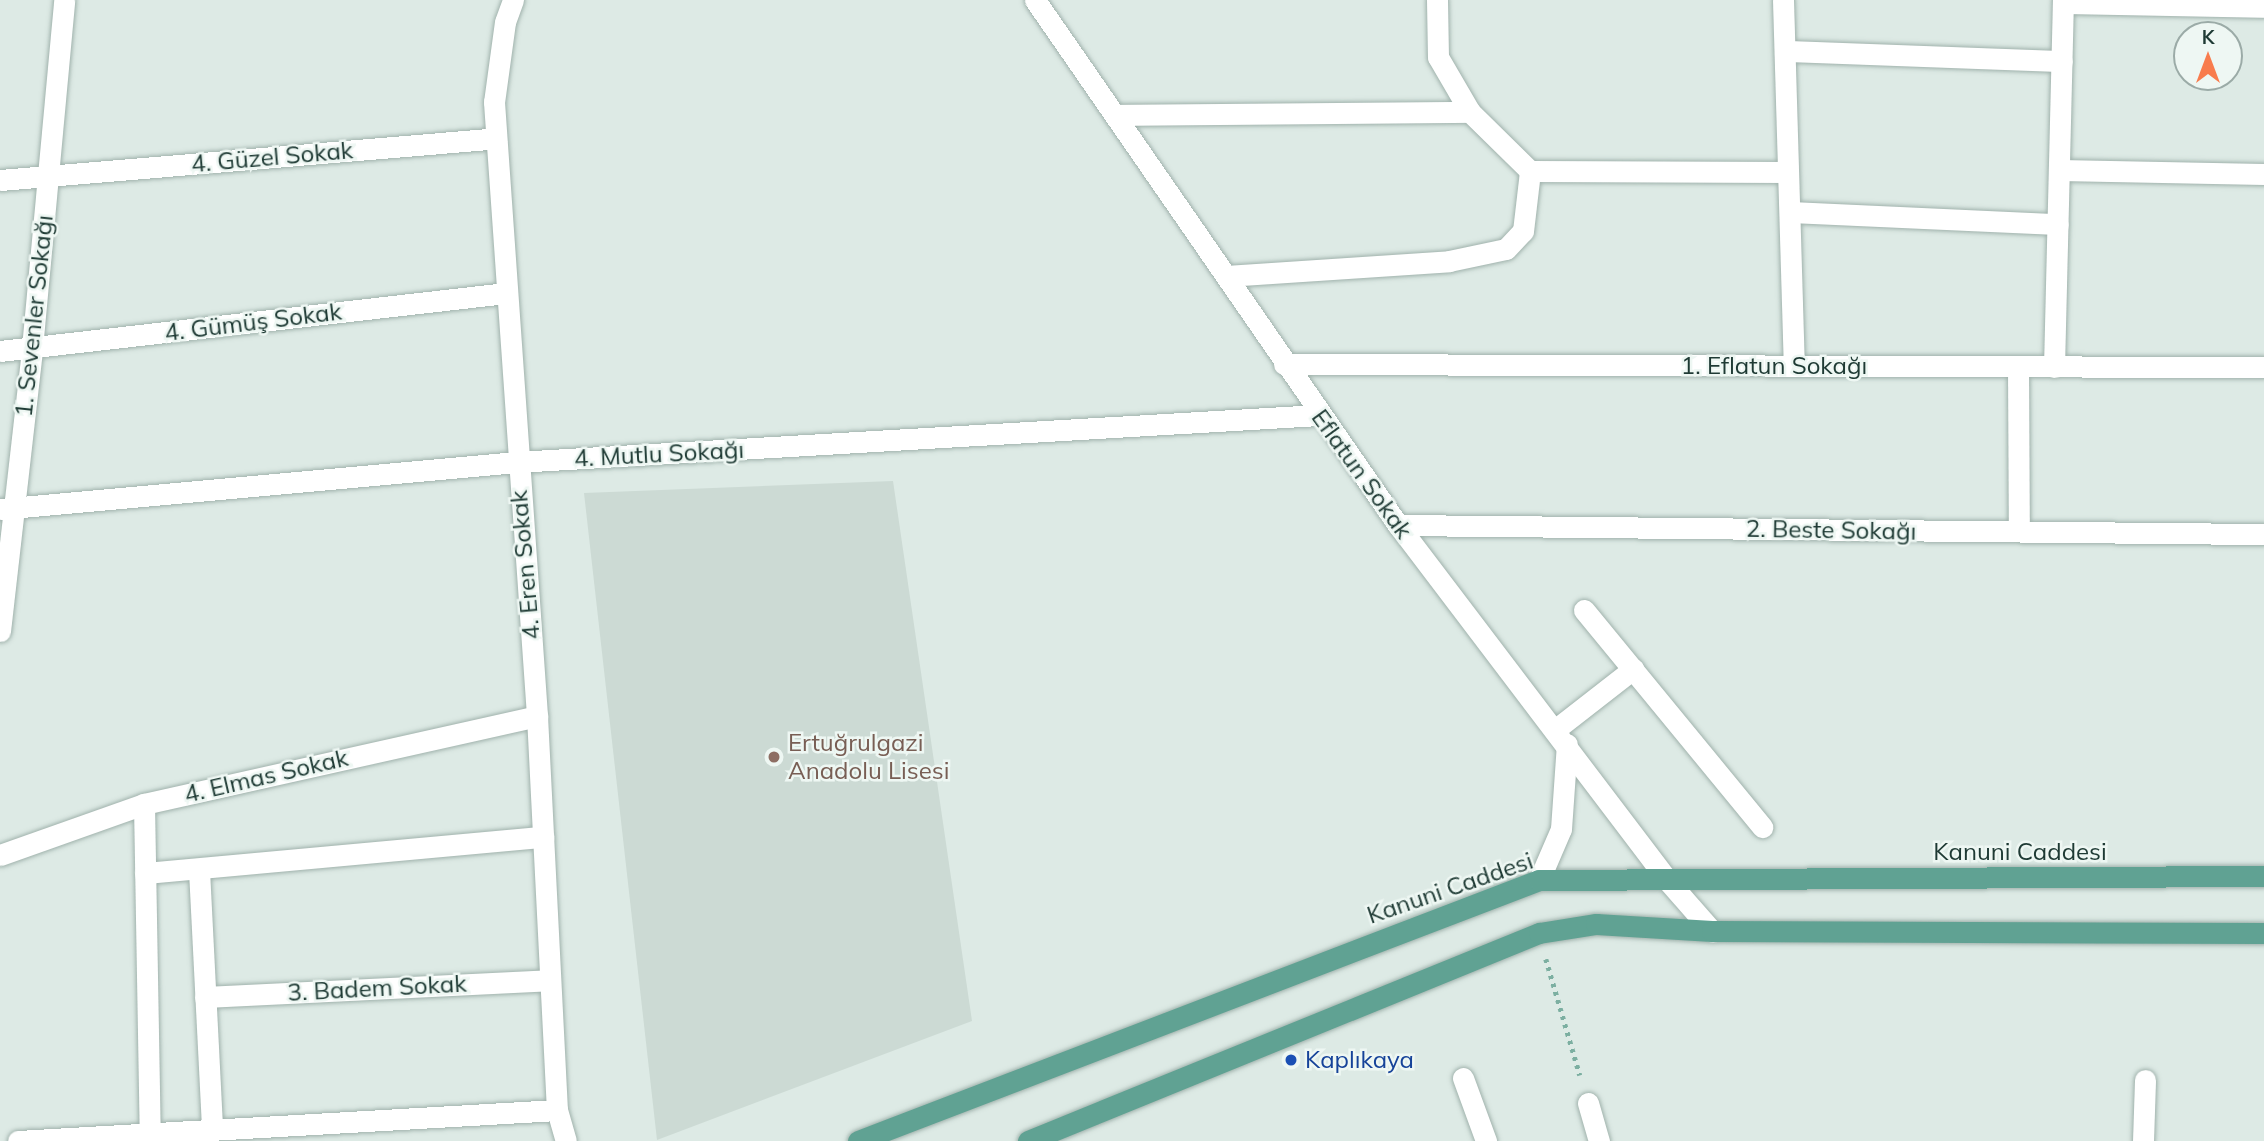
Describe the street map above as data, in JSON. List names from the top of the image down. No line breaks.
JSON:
{"streets":{"main road":["Kanuni Caddesi"],"street":["4. Güzel Sokak","1. Sevenler Sokağı","4. Gümüş Sokak","1. Eflatun Sokağı","4. Mutlu Sokağı","Eflatun Sokak","2. Beste Sokağı","4. Eren Sokak","4. Elmas Sokak","3. Badem Sokak"]},"crossings":[["4. Güzel Sokak","1. Sevenler Sokağı"],["4. Güzel Sokak","4. Eren Sokak"],["1. Sevenler Sokağı","4. Gümüş Sokak"],["1. Sevenler Sokağı","4. Mutlu Sokağı"],["4. Gümüş Sokak","4. Eren Sokak"],["1. Eflatun Sokağı","Eflatun Sokak"],["4. Mutlu Sokağı","Eflatun Sokak"],["4. Mutlu Sokağı","4. Eren Sokak"],["Eflatun Sokak","2. Beste Sokağı"],["Eflatun Sokak","Kanuni Caddesi"],["4. Eren Sokak","4. Elmas Sokak"],["4. Eren Sokak","3. Badem Sokak"]],"places":["Ertuğrulgazi Anadolu Lisesi","Kaplıkaya"],"north":"top"}
